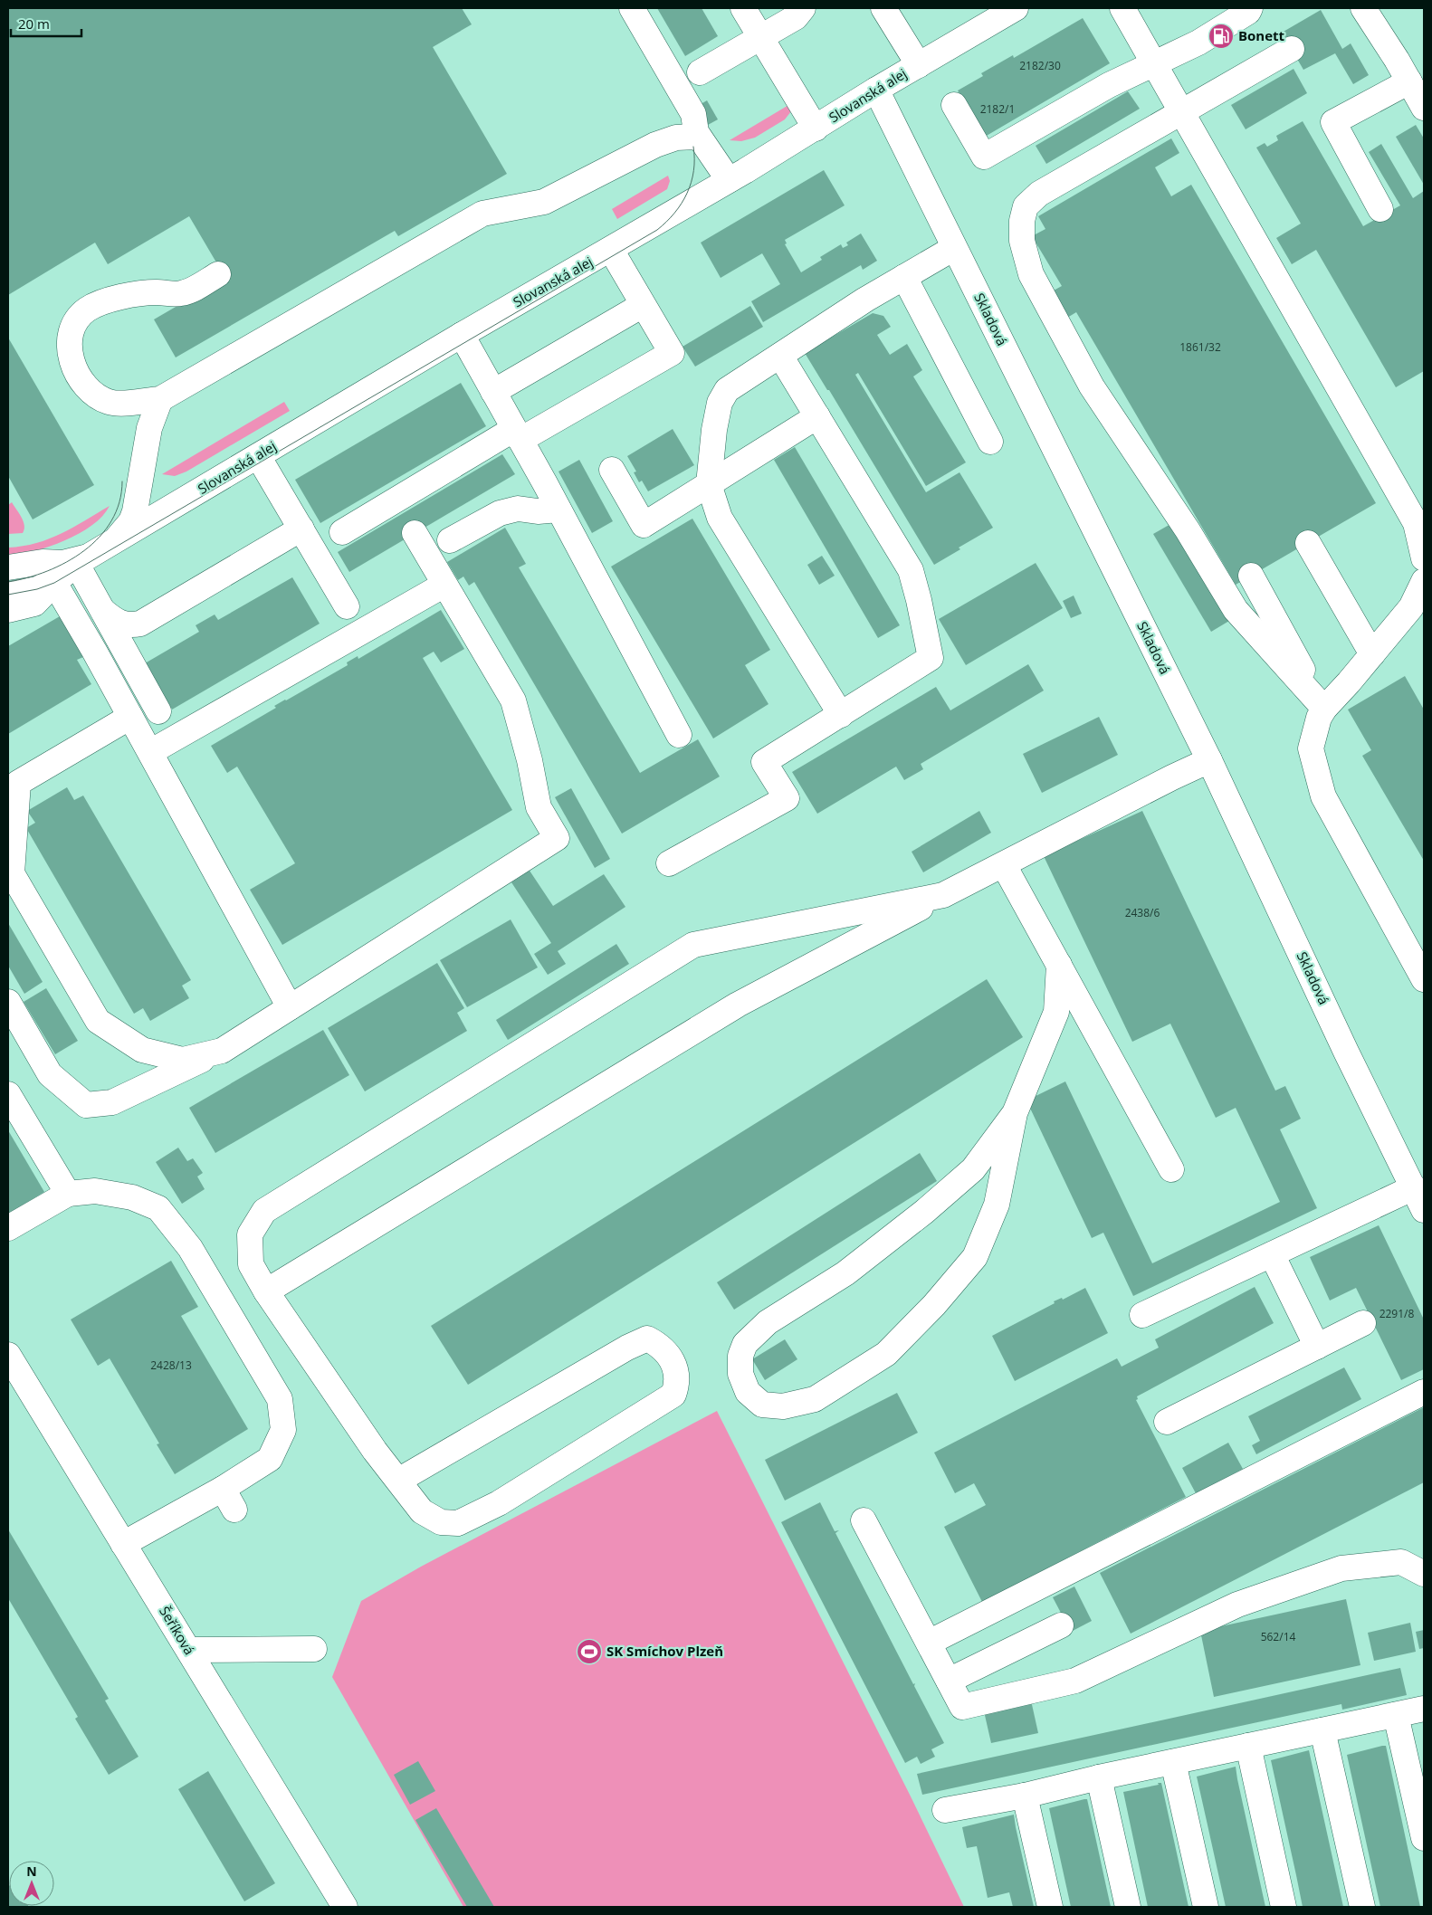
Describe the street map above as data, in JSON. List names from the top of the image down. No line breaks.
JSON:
{"streets":{"street":["Slovanská alej","Skladová","Šeříková"]},"crossings":[["Slovanská alej","Skladová"]],"places":{"fuel station":["Bonett"],"sports":["SK Smíchov Plzeň"]},"house_numbers":["2182/30","2182/1","1861/32","2438/6","2291/8","2428/13","562/14"],"scale_bar":"20 m","north":"top"}
